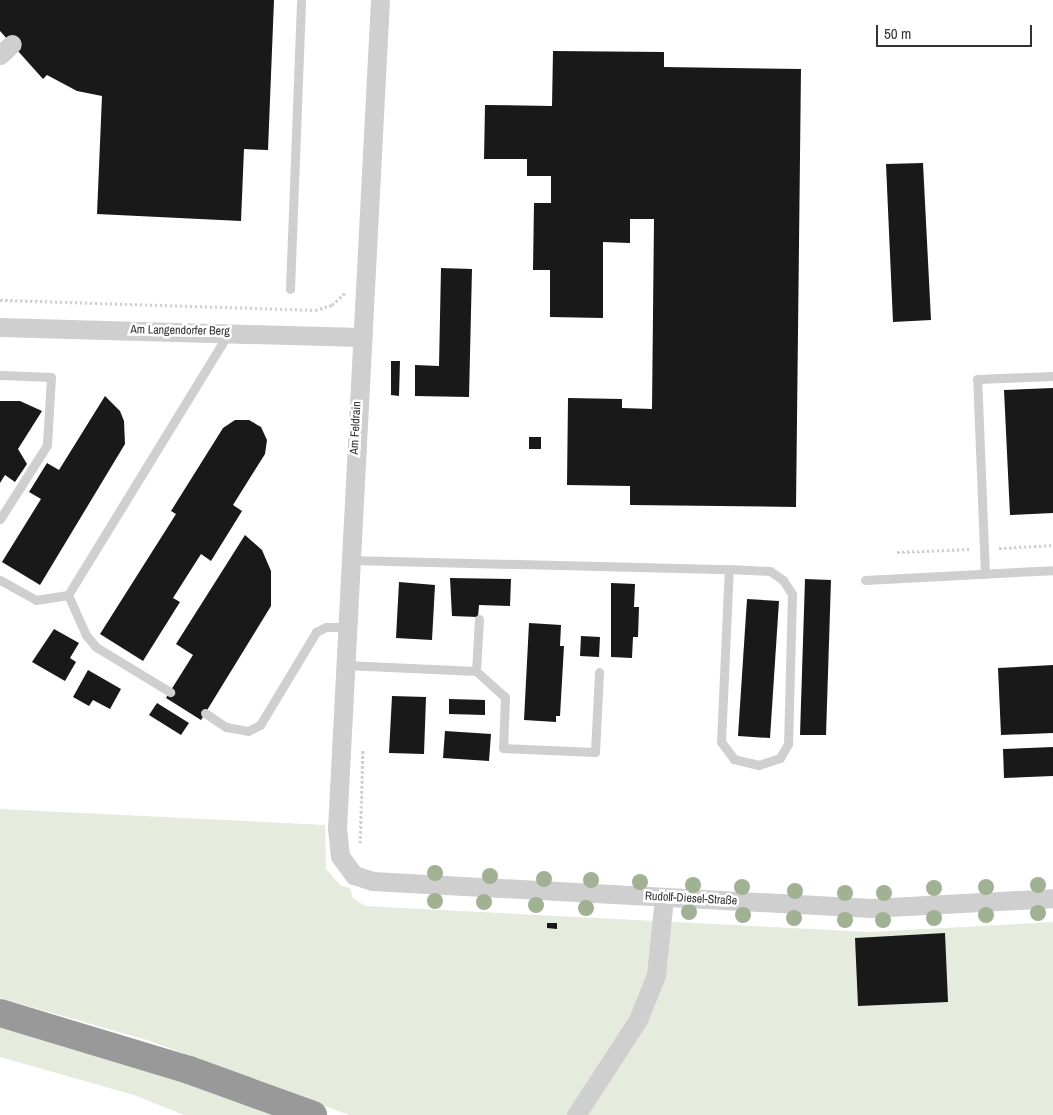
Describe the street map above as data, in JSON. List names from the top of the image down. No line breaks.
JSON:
{"streets":{"street":["Am Langendorfer Berg","Am Feldrain","Rudolf-Diesel-Straße"]},"crossings":[["Am Langendorfer Berg","Am Feldrain"],["Am Feldrain","Rudolf-Diesel-Straße"]],"scale_bar":"50 m"}
